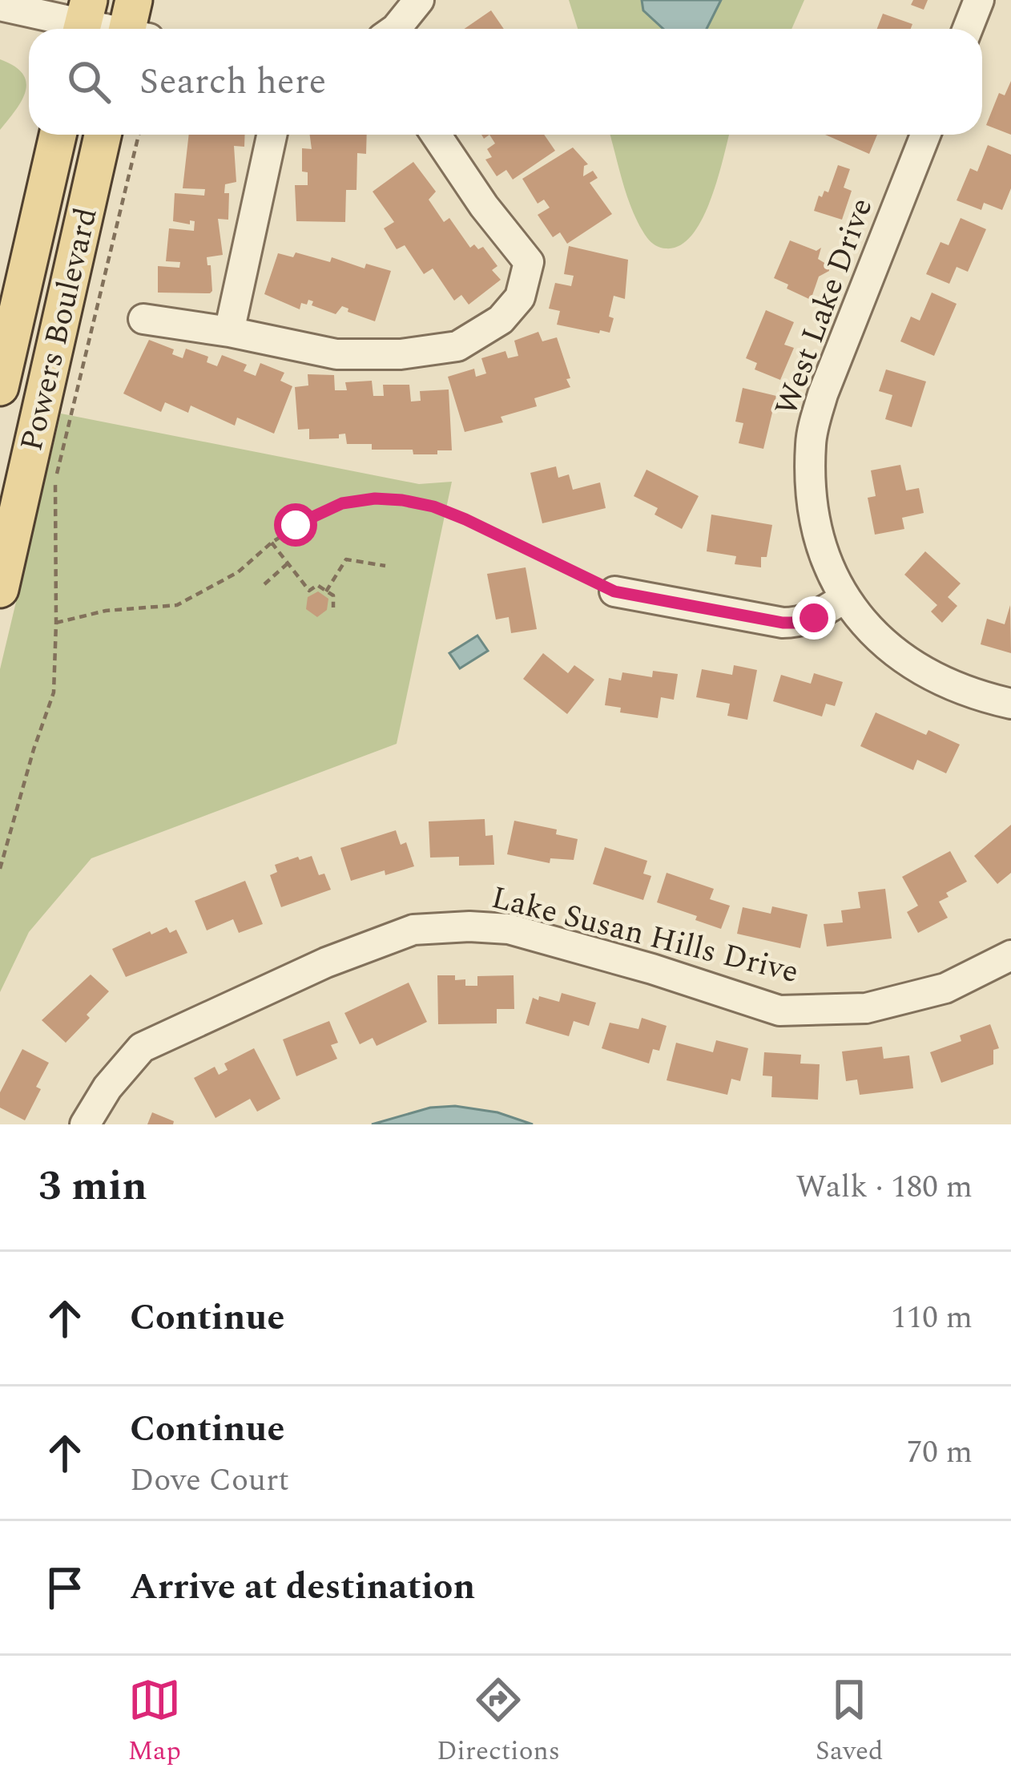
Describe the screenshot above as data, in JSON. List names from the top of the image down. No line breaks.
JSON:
{"streets":{"main road":["Powers Boulevard"],"street":["West Lake Drive","Lake Susan Hills Drive"]},"page":{"search":"Search here","heading":["3 min","Walk · 180 m"],"list":[["Continue","110 m"],["Continue","Dove Court","70 m"],"Arrive at destination"],"nav":["Map","Directions","Saved"]}}
